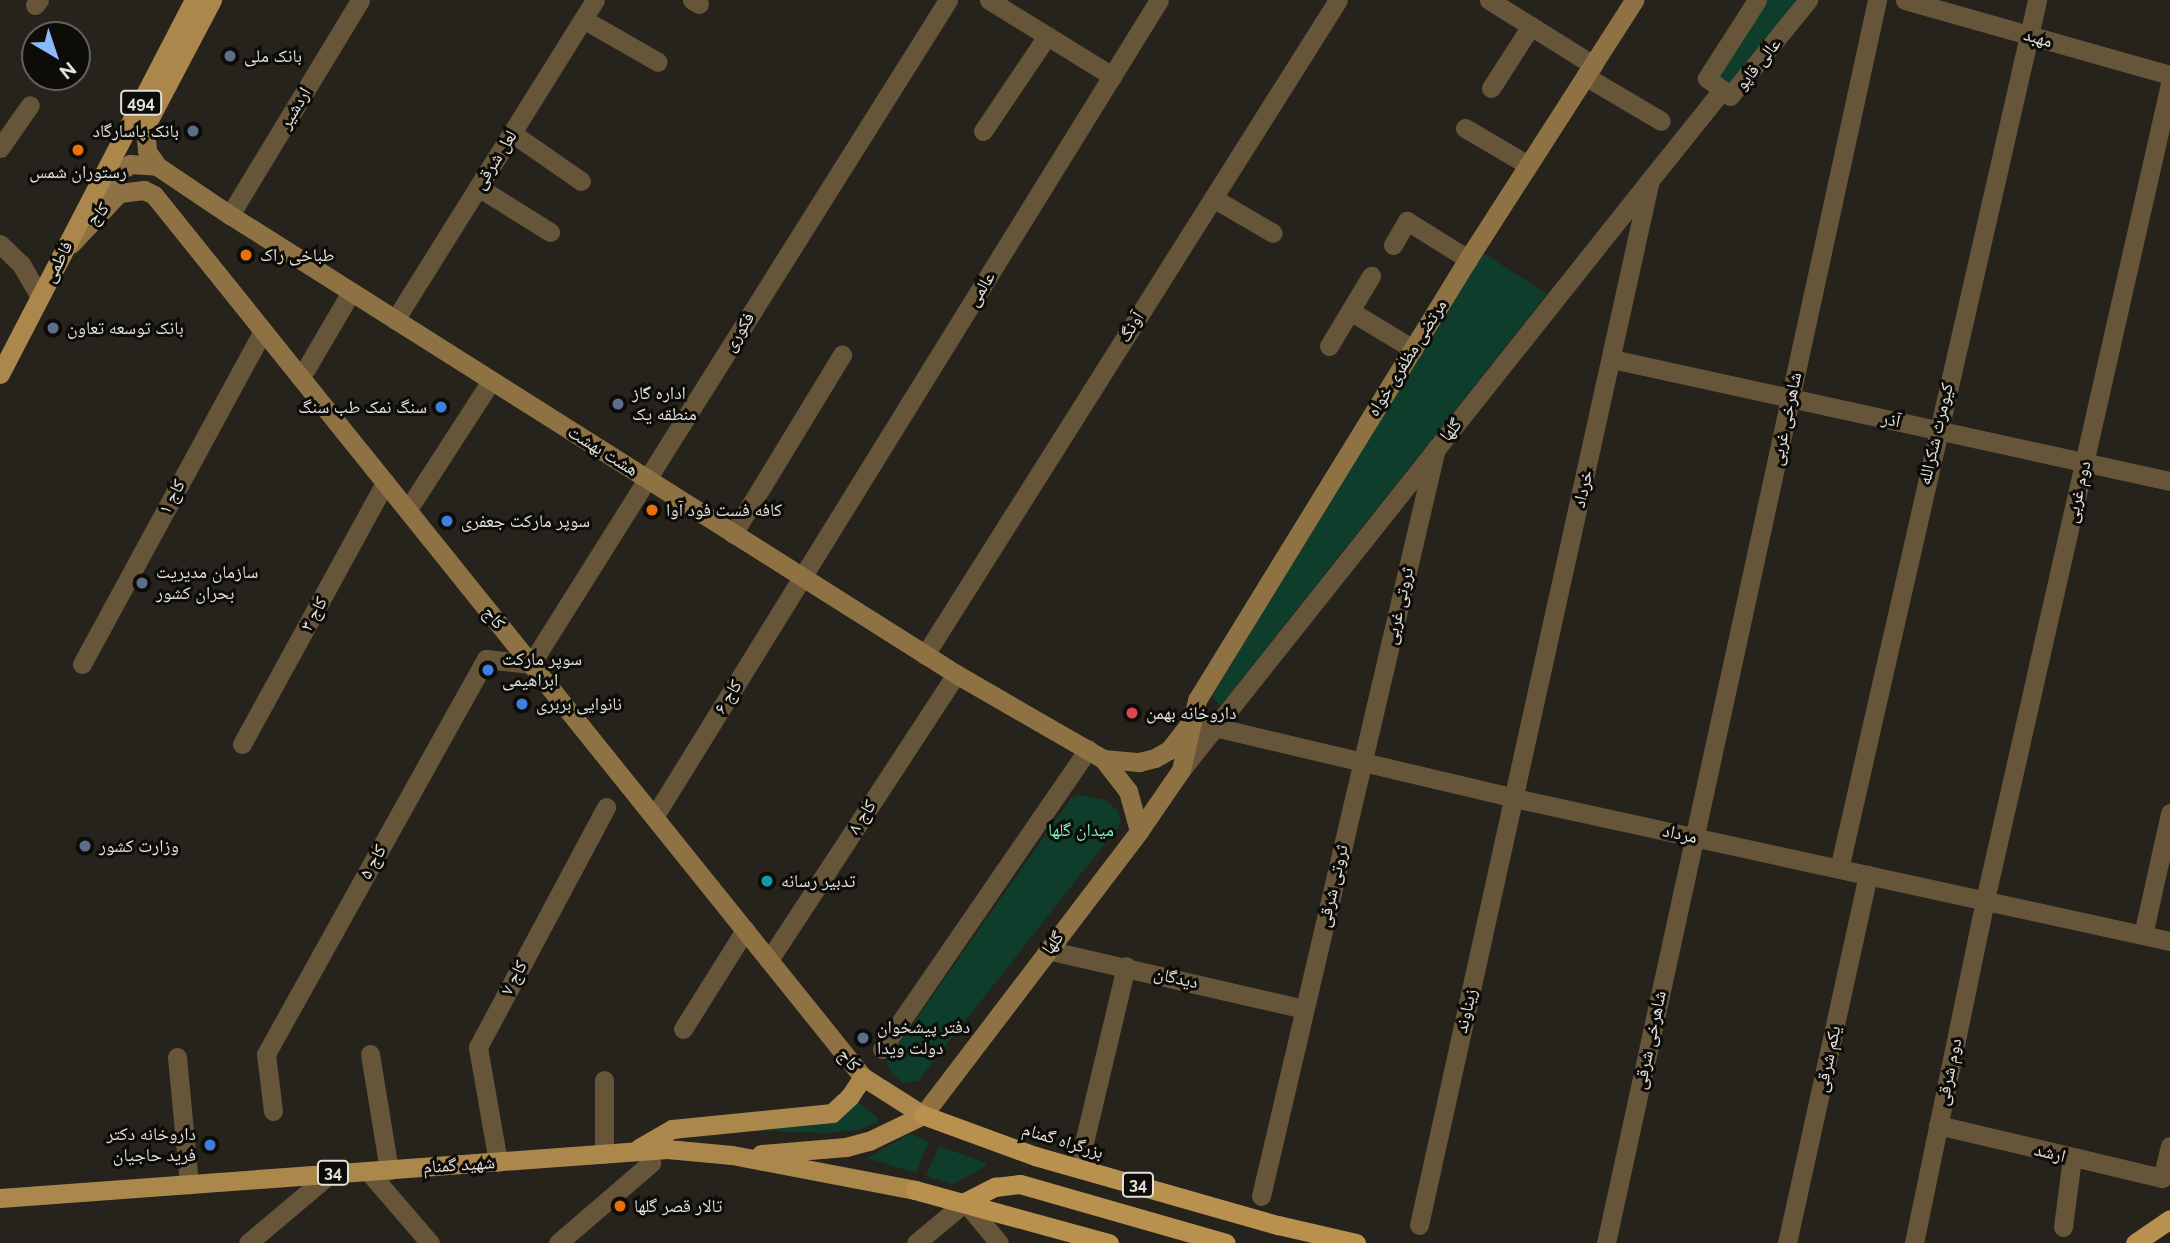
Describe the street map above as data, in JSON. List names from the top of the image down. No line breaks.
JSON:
{"streets":{"highway":["بزرگراه گمنام","34"],"main road":["494","کاج","فاطمی","مرتضی مظفری خواه","گلها","هشت بهشت","شهید گمنام"],"street":["مهبد","عالی قاپو","اردشیر","لعل شرقی","عالمی","آونگ","فکوری","شاهرخی غربی","آذر","کیومرث شکرالله","خرداد","دوم غربی","کاج ۱","ثروتی غربی","کاج ۳","کاج ۶","کاج ۸","مرداد","کاج ۵","ثروتی شرقی","کاج ۷","دیدگان","زیناوند","شاهرخی شرقی","یکم شرقی","دوم شرقی","ارشد"]},"crossings":[["مهبد","کیومرث شکرالله"],["عالی قاپو","گلها"],["494","هشت بهشت"],["اردشیر","هشت بهشت"],["لعل شرقی","هشت بهشت"],["کاج","فاطمی"],["کاج","فکوری"],["کاج","گلها"],["کاج","کاج ۱"],["کاج","کاج ۳"],["کاج","کاج ۶"],["کاج","کاج ۸"],["کاج","کاج ۵"],["کاج","بزرگراه گمنام"],["کاج","34"],["عالمی","هشت بهشت"],["عالمی","کاج ۶"],["آونگ","هشت بهشت"],["فکوری","هشت بهشت"],["فکوری","کاج ۵"],["مرتضی مظفری خواه","گلها"],["مرتضی مظفری خواه","مرداد"],["شاهرخی غربی","آذر"],["شاهرخی غربی","مرداد"],["شاهرخی غربی","شاهرخی شرقی"],["آذر","کیومرث شکرالله"],["آذر","خرداد"],["آذر","دوم غربی"],["گلها","هشت بهشت"],["گلها","خرداد"],["گلها","ثروتی غربی"],["گلها","مرداد"],["گلها","دیدگان"],["گلها","بزرگراه گمنام"],["گلها","34"],["کیومرث شکرالله","مرداد"],["هشت بهشت","کاج ۶"],["هشت بهشت","کاج ۸"],["خرداد","مرداد"],["خرداد","زیناوند"],["دوم غربی","مرداد"],["دوم غربی","دوم شرقی"],["ثروتی غربی","مرداد"],["ثروتی غربی","ثروتی شرقی"],["مرداد","ثروتی شرقی"],["مرداد","زیناوند"],["مرداد","شاهرخی شرقی"],["مرداد","یکم شرقی"],["مرداد","دوم شرقی"],["ثروتی شرقی","دیدگان"],["کاج ۷","شهید گمنام"],["دوم شرقی","ارشد"],["بزرگراه گمنام","34"],["شهید گمنام","34"]],"parks":["میدان گلها"],"places":["بانک ملی","بانک پاسارگاد","رستوران شمس","طباخی راک","بانک توسعه تعاون","اداره گاز منطقه یک","سنگ نمک طب سنگ","کافه فست فود آوا","سوپر مارکت جعفری","سازمان مدیریت بحران کشور","سوپر مارکت ابراهیمی","نانوایی بربری","داروخانه بهمن","وزارت کشور","تدبیر رسانه","دفتر پیشخوان دولت ویدا","داروخانه دکتر فرید حاجیان","تالار قصر گلها"],"north":"bottom right"}
